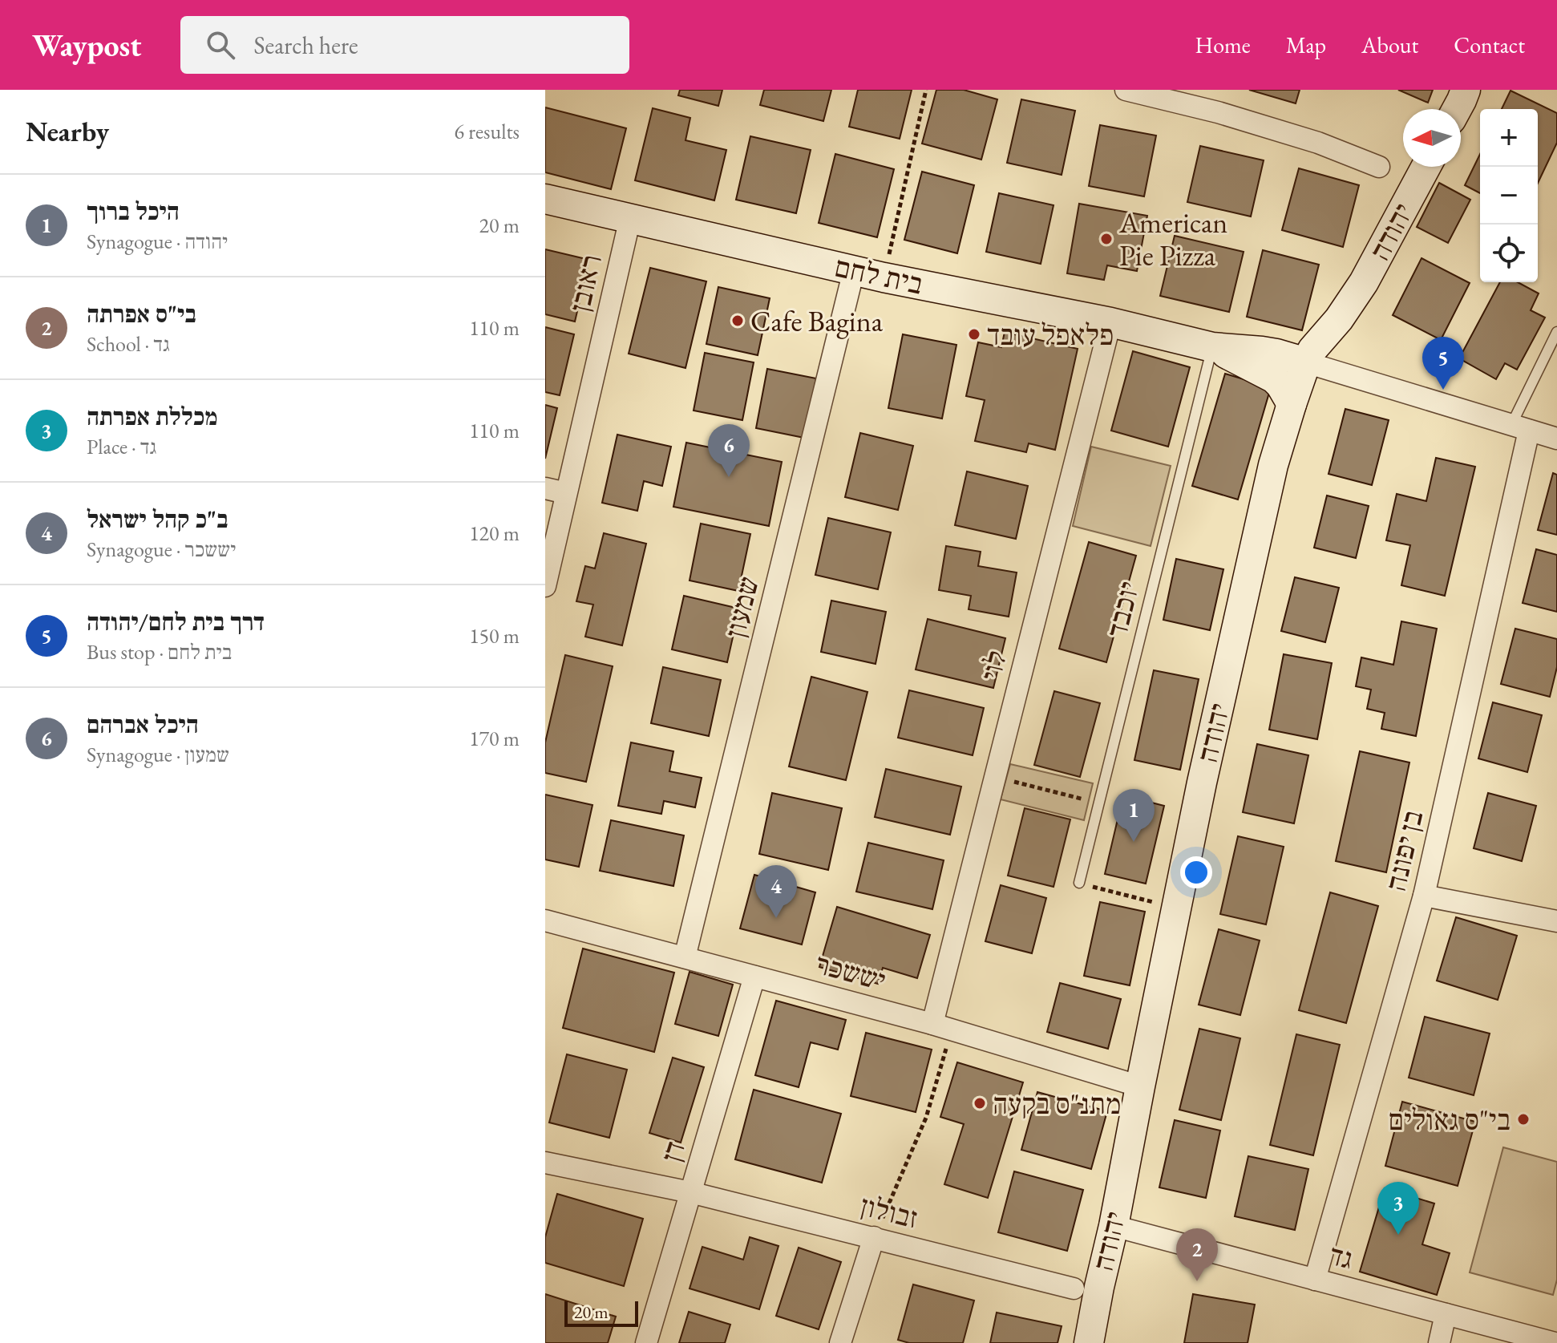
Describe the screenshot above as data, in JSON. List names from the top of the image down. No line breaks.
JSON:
{"streets":{"street":["יהודה","בית לחם","ראובן","שמעון","לוי","בן יפונה","יששכר","דן","זבולון","גד"],"lane":["יוכבד"]},"crossings":[["יהודה","בית לחם"],["יהודה","יששכר"],["יהודה","גד"],["בית לחם","ראובן"],["בית לחם","שמעון"],["בית לחם","יוכבד"],["בית לחם","לוי"],["בית לחם","בן יפונה"],["שמעון","יששכר"],["לוי","יששכר"],["בן יפונה","גד"],["יששכר","דן"],["דן","זבולון"]],"places":["American Pie Pizza","Cafe Bagina","פלאפל עובד","מתנ\"ס בקעה","בי\"ס גאולים"],"scale_bar":"20 m","north":"left","page":{"header":"Waypost","search":"Search here","nav":["Home","Map","About","Contact"],"heading":["Nearby","6 results"],"map_buttons":["+","−"],"list":[{"mark":"1","name":"היכל ברוך","note":"Synagogue · יהודה","value":"20 m"},{"mark":"2","name":"בי\"ס אפרתה","note":"School · גד","value":"110 m"},{"mark":"3","name":"מכללת אפרתה","note":"Place · גד","value":"110 m"},{"mark":"4","name":"ב\"כ קהל ישראל","note":"Synagogue · יששכר","value":"120 m"},{"mark":"5","name":"דרך בית לחם/יהודה","note":"Bus stop · בית לחם","value":"150 m"},{"mark":"6","name":"היכל אברהם","note":"Synagogue · שמעון","value":"170 m"}],"pins":["5","6","1","4","3","2"],"scale":"20 m"}}
